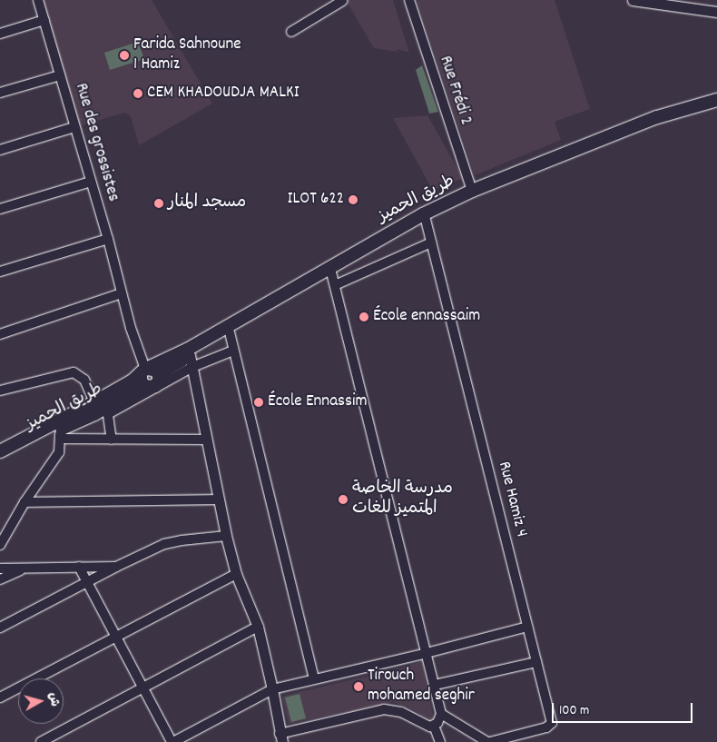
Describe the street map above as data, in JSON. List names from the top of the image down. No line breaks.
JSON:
{"streets":{"main road":["طريق الحميز"],"street":["Rue Frédi 2","Rue des grossistes","Rue Hamiz 4"]},"crossings":[["Rue Frédi 2","طريق الحميز"],["Rue des grossistes","طريق الحميز"],["طريق الحميز","Rue Hamiz 4"]],"places":["Farida Sahnoune 1 Hamiz","CEM KHADOUDJA MALKI","ILOT 622","مسجد المنار","École ennassaim","École Ennassim","مدرسة الخاصة المتميز للغات","Tirouch mohamed seghir"],"scale_bar":"100 m","north":"right"}
